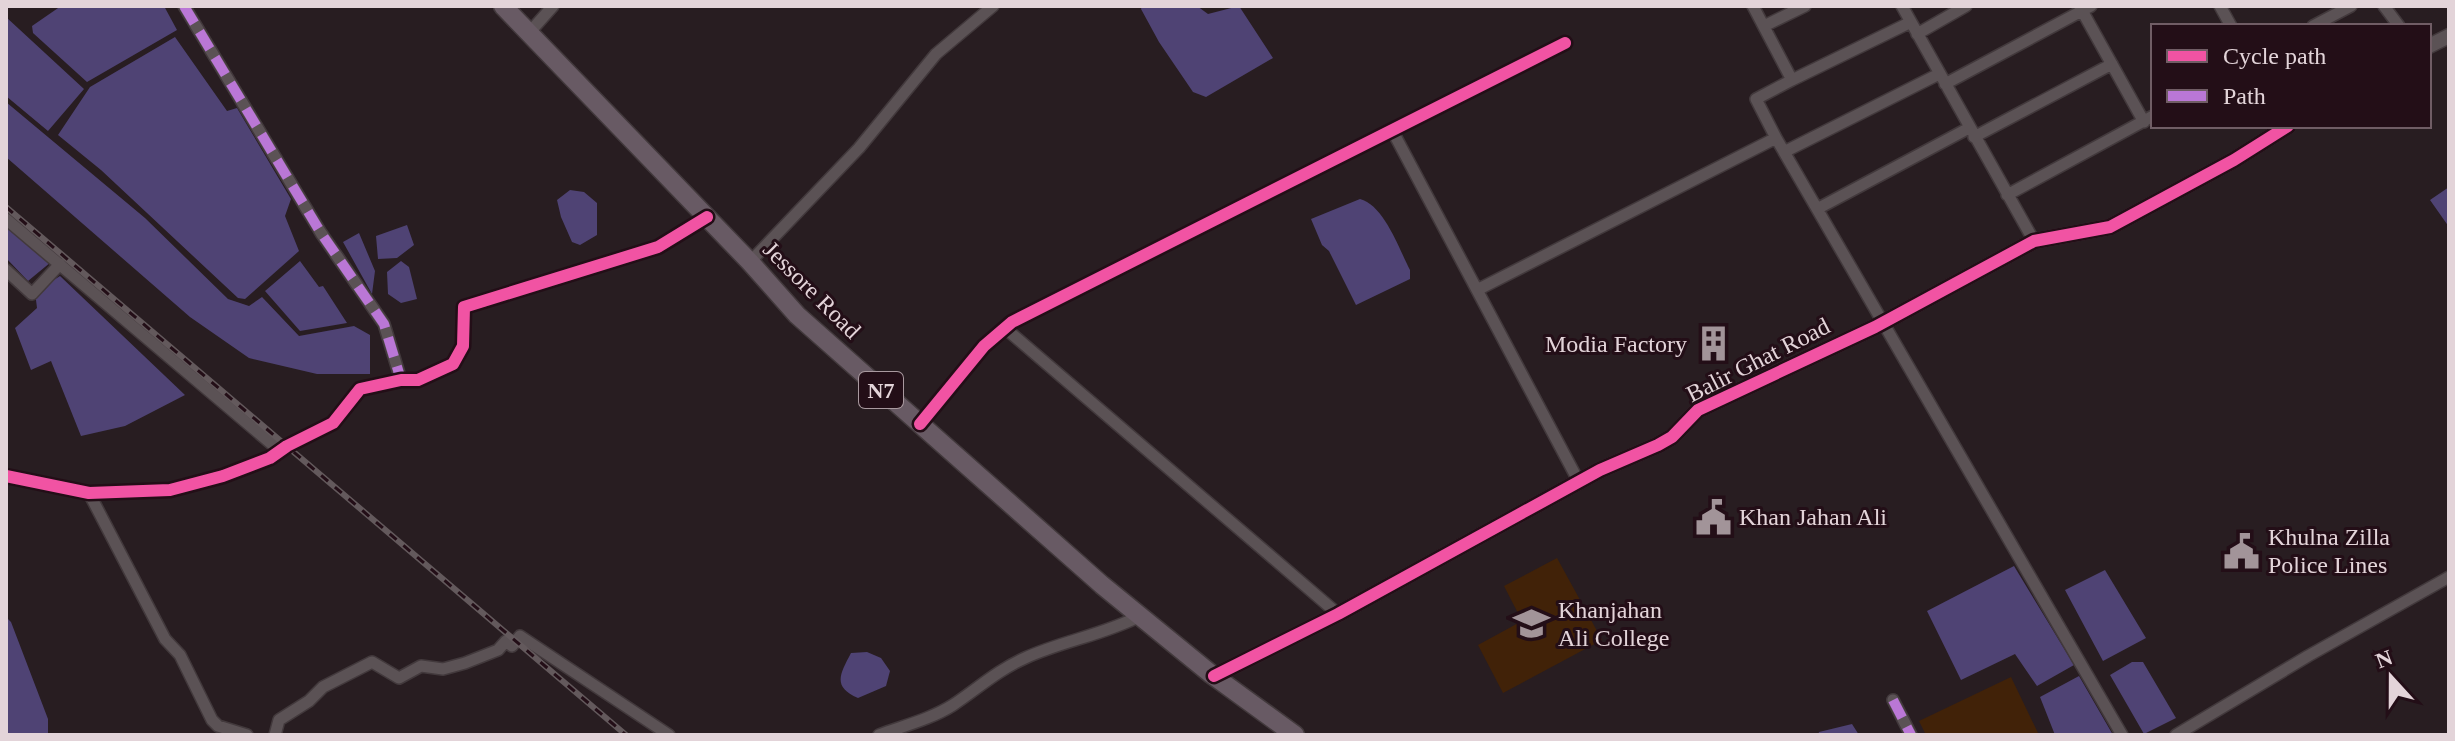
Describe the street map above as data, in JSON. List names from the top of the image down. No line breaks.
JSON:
{"streets":{"highway":["Jessore Road","N7"],"street":["Balir Ghat Road"]},"crossings":[["Jessore Road","Balir Ghat Road"]],"places":{"building":["Modia Factory"],"public building":["Khan Jahan Ali","Khulna Zilla Police Lines"],"school or university":["Khanjahan Ali College"]},"legend":["Cycle path","Path"],"north":"top"}
